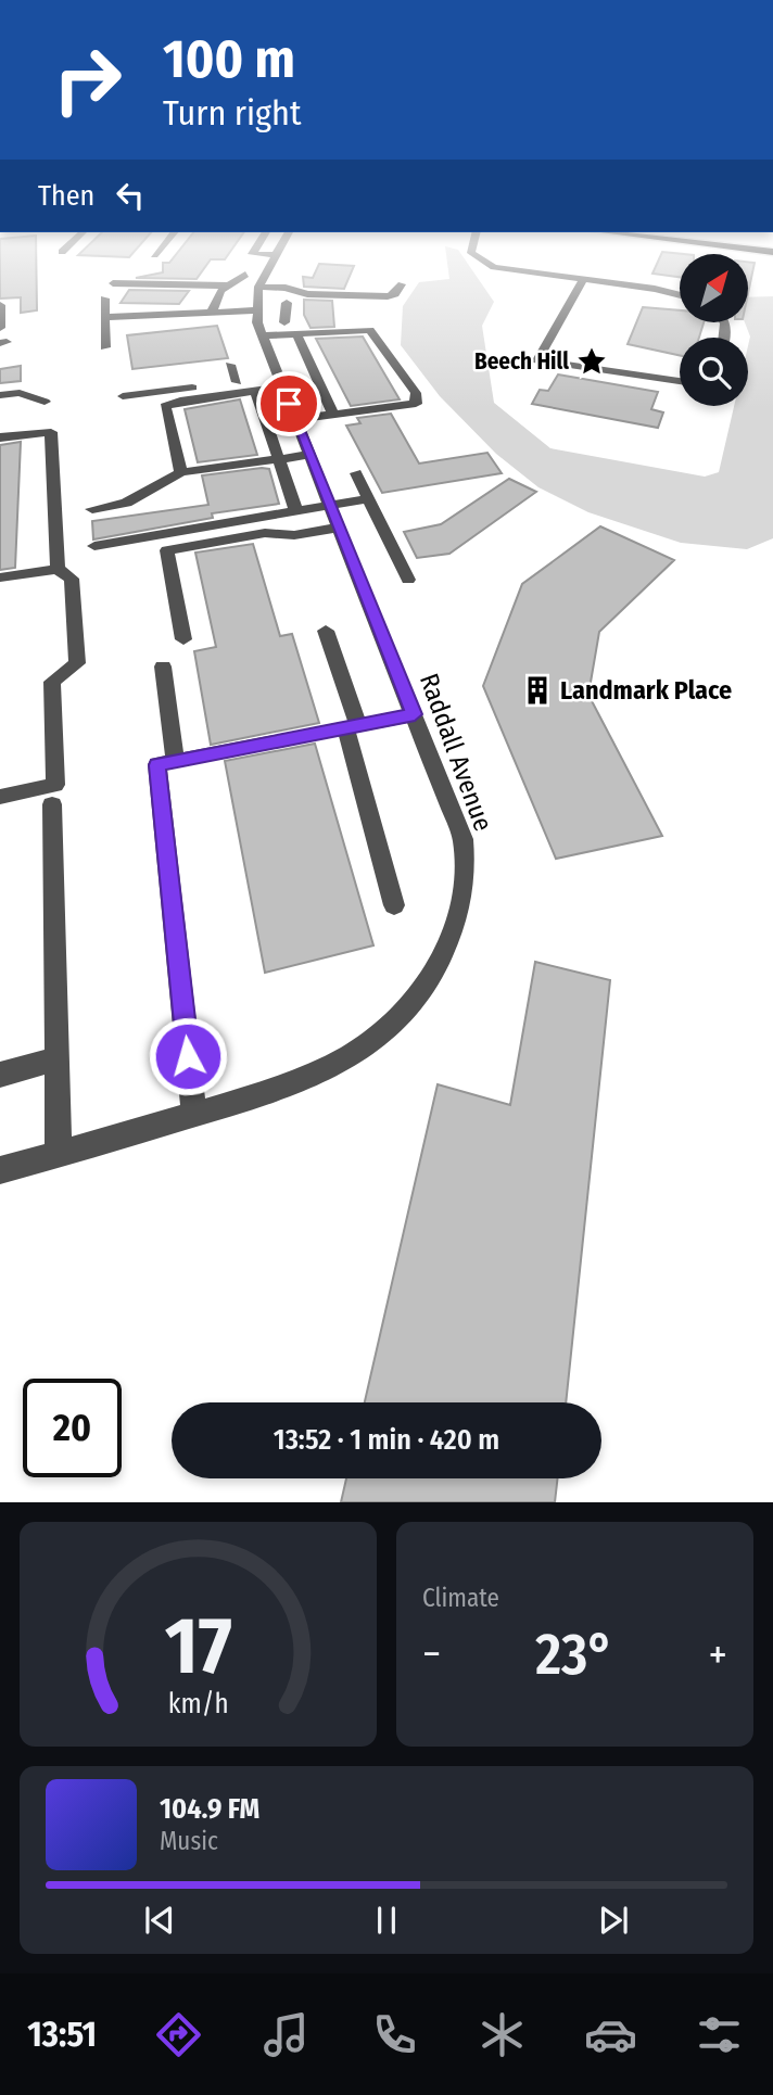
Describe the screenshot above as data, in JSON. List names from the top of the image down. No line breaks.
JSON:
{"streets":{"street":["Raddall Avenue"]},"places":{"place":["Beech Hill"],"building":["Landmark Place"]},"north":"top right","page":{"turn":["100 m","Turn right"],"then":"Then","limit":"20","trip":"13:52 · 1 min · 420 m","tile":"Climate","heat":["−","23°","+"],"song":["104.9 FM","Music"],"tabs":"13:51","gauge":["17","km/h"]}}
